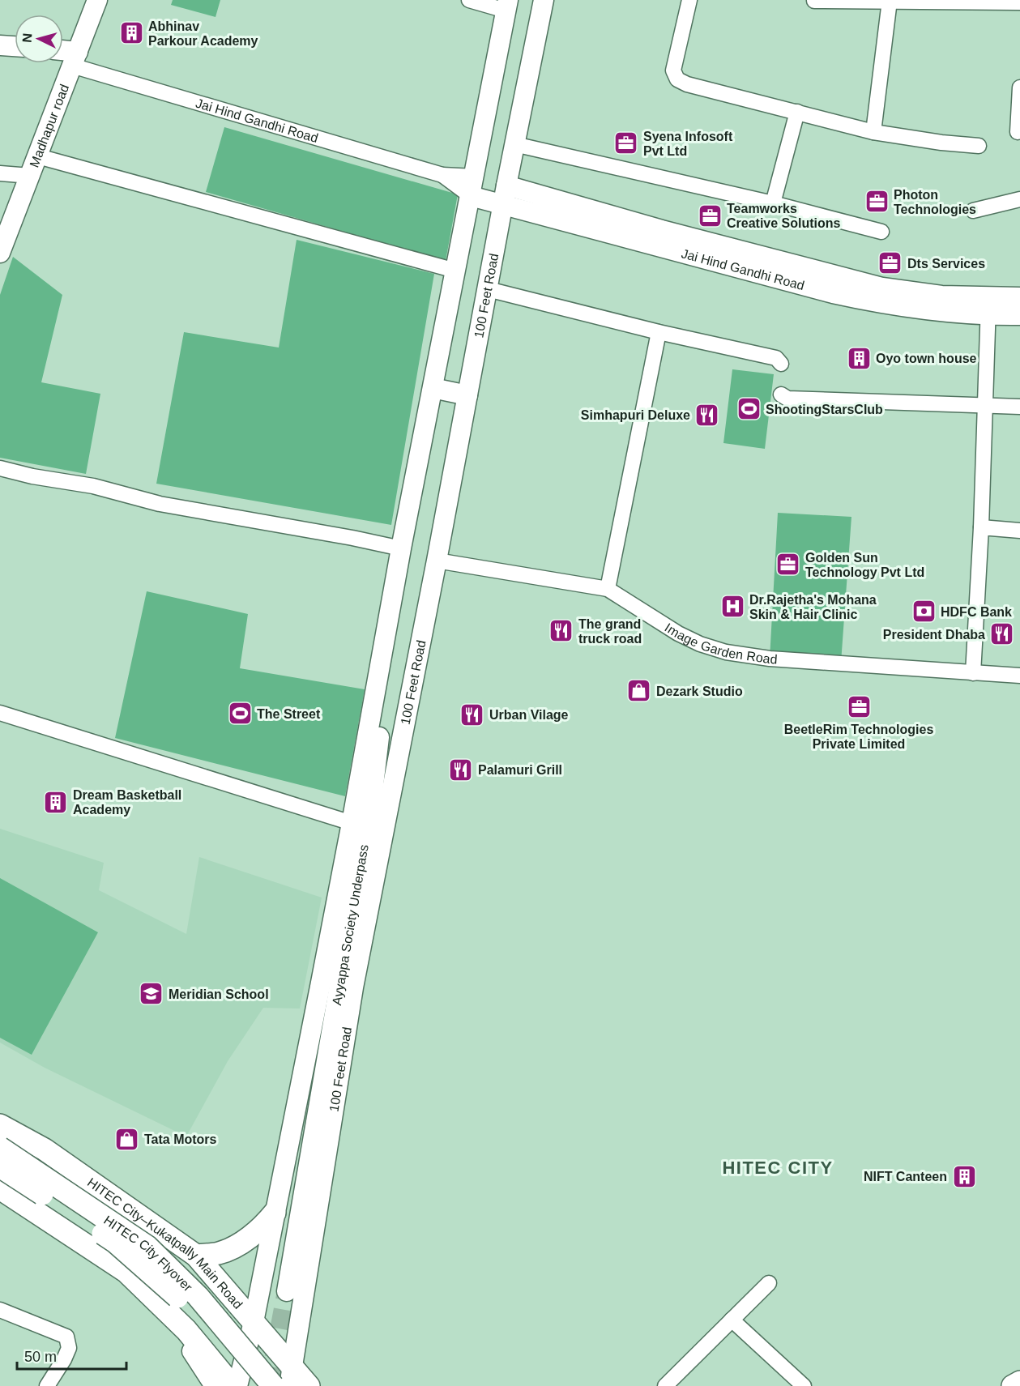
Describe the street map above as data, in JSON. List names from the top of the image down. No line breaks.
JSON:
{"streets":{"main road":["Jai Hind Gandhi Road","Madhapur road","100 Feet Road","Ayyappa Society Underpass","HITEC City–Kukatpally Main Road","HITEC City Flyover"],"street":["Image Garden Road"]},"crossings":[["Jai Hind Gandhi Road","Madhapur road"],["Jai Hind Gandhi Road","100 Feet Road"],["100 Feet Road","Image Garden Road"],["100 Feet Road","HITEC City–Kukatpally Main Road"]],"districts":["HITEC CITY"],"places":{"building":["Abhinav Parkour Academy","Oyo town house","Dream Basketball Academy","NIFT Canteen"],"office":["Syena Infosoft Pvt Ltd","Photon Technologies","Teamworks Creative Solutions","Dts Services","Golden Sun Technology Pvt Ltd","BeetleRim Technologies Private Limited"],"sports":["ShootingStarsClub","The Street"],"restaurant":["Simhapuri Deluxe","The grand truck road","President Dhaba","Urban Vilage","Palamuri Grill"],"hospital":["Dr.Rajetha's Mohana Skin & Hair Clinic"],"bank":["HDFC Bank"],"shop":["Dezark Studio","Tata Motors"],"school or university":["Meridian School"]},"scale_bar":"50 m","north":"left"}
